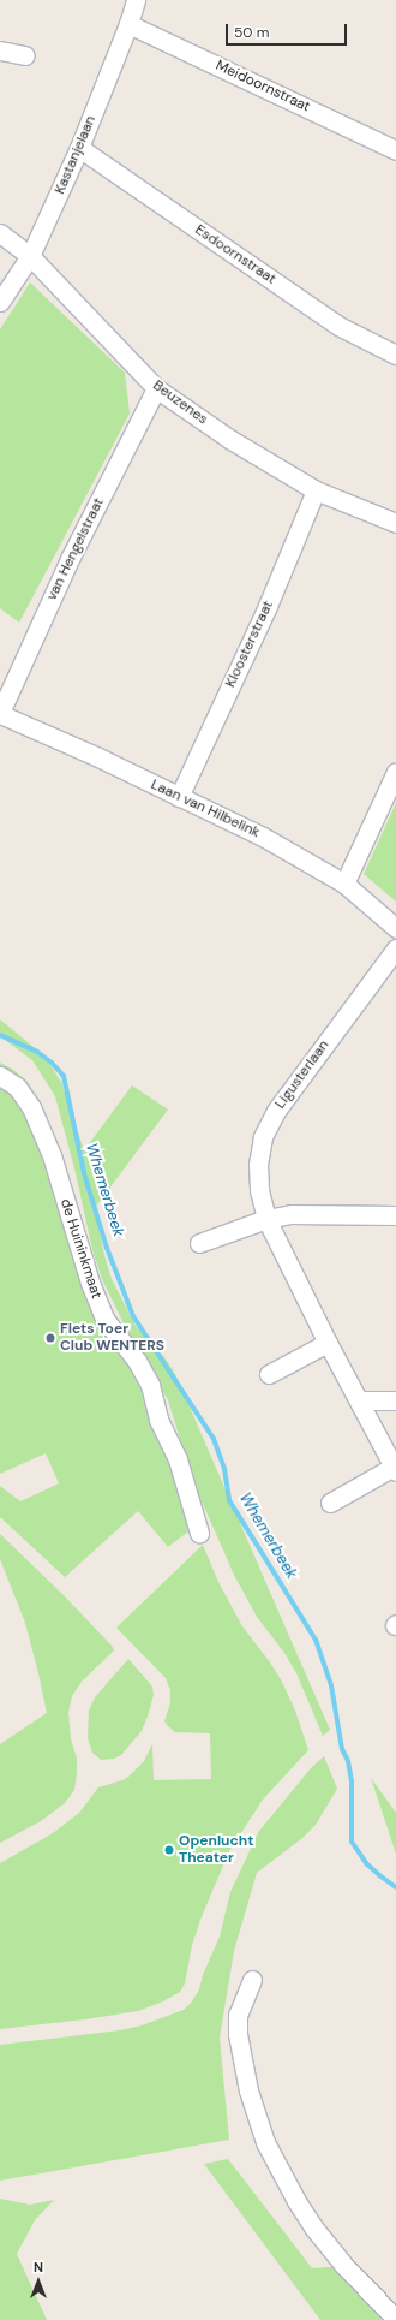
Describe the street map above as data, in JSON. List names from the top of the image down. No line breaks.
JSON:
{"streets":{"street":["Meidoornstraat","Kastanjelaan","Esdoornstraat","Beuzenes","van Hengelstraat","Kloosterstraat","Laan van Hilbelink","Ligusterlaan","de Huininkmaat"]},"crossings":[["Meidoornstraat","Kastanjelaan"],["Kastanjelaan","Esdoornstraat"],["Kastanjelaan","Beuzenes"],["Beuzenes","van Hengelstraat"],["Beuzenes","Kloosterstraat"],["van Hengelstraat","Laan van Hilbelink"],["Kloosterstraat","Laan van Hilbelink"]],"water":["Whemerbeek"],"places":["Fiets Toer Club WENTERS","Openlucht Theater"],"scale_bar":"50 m","north":"top"}
